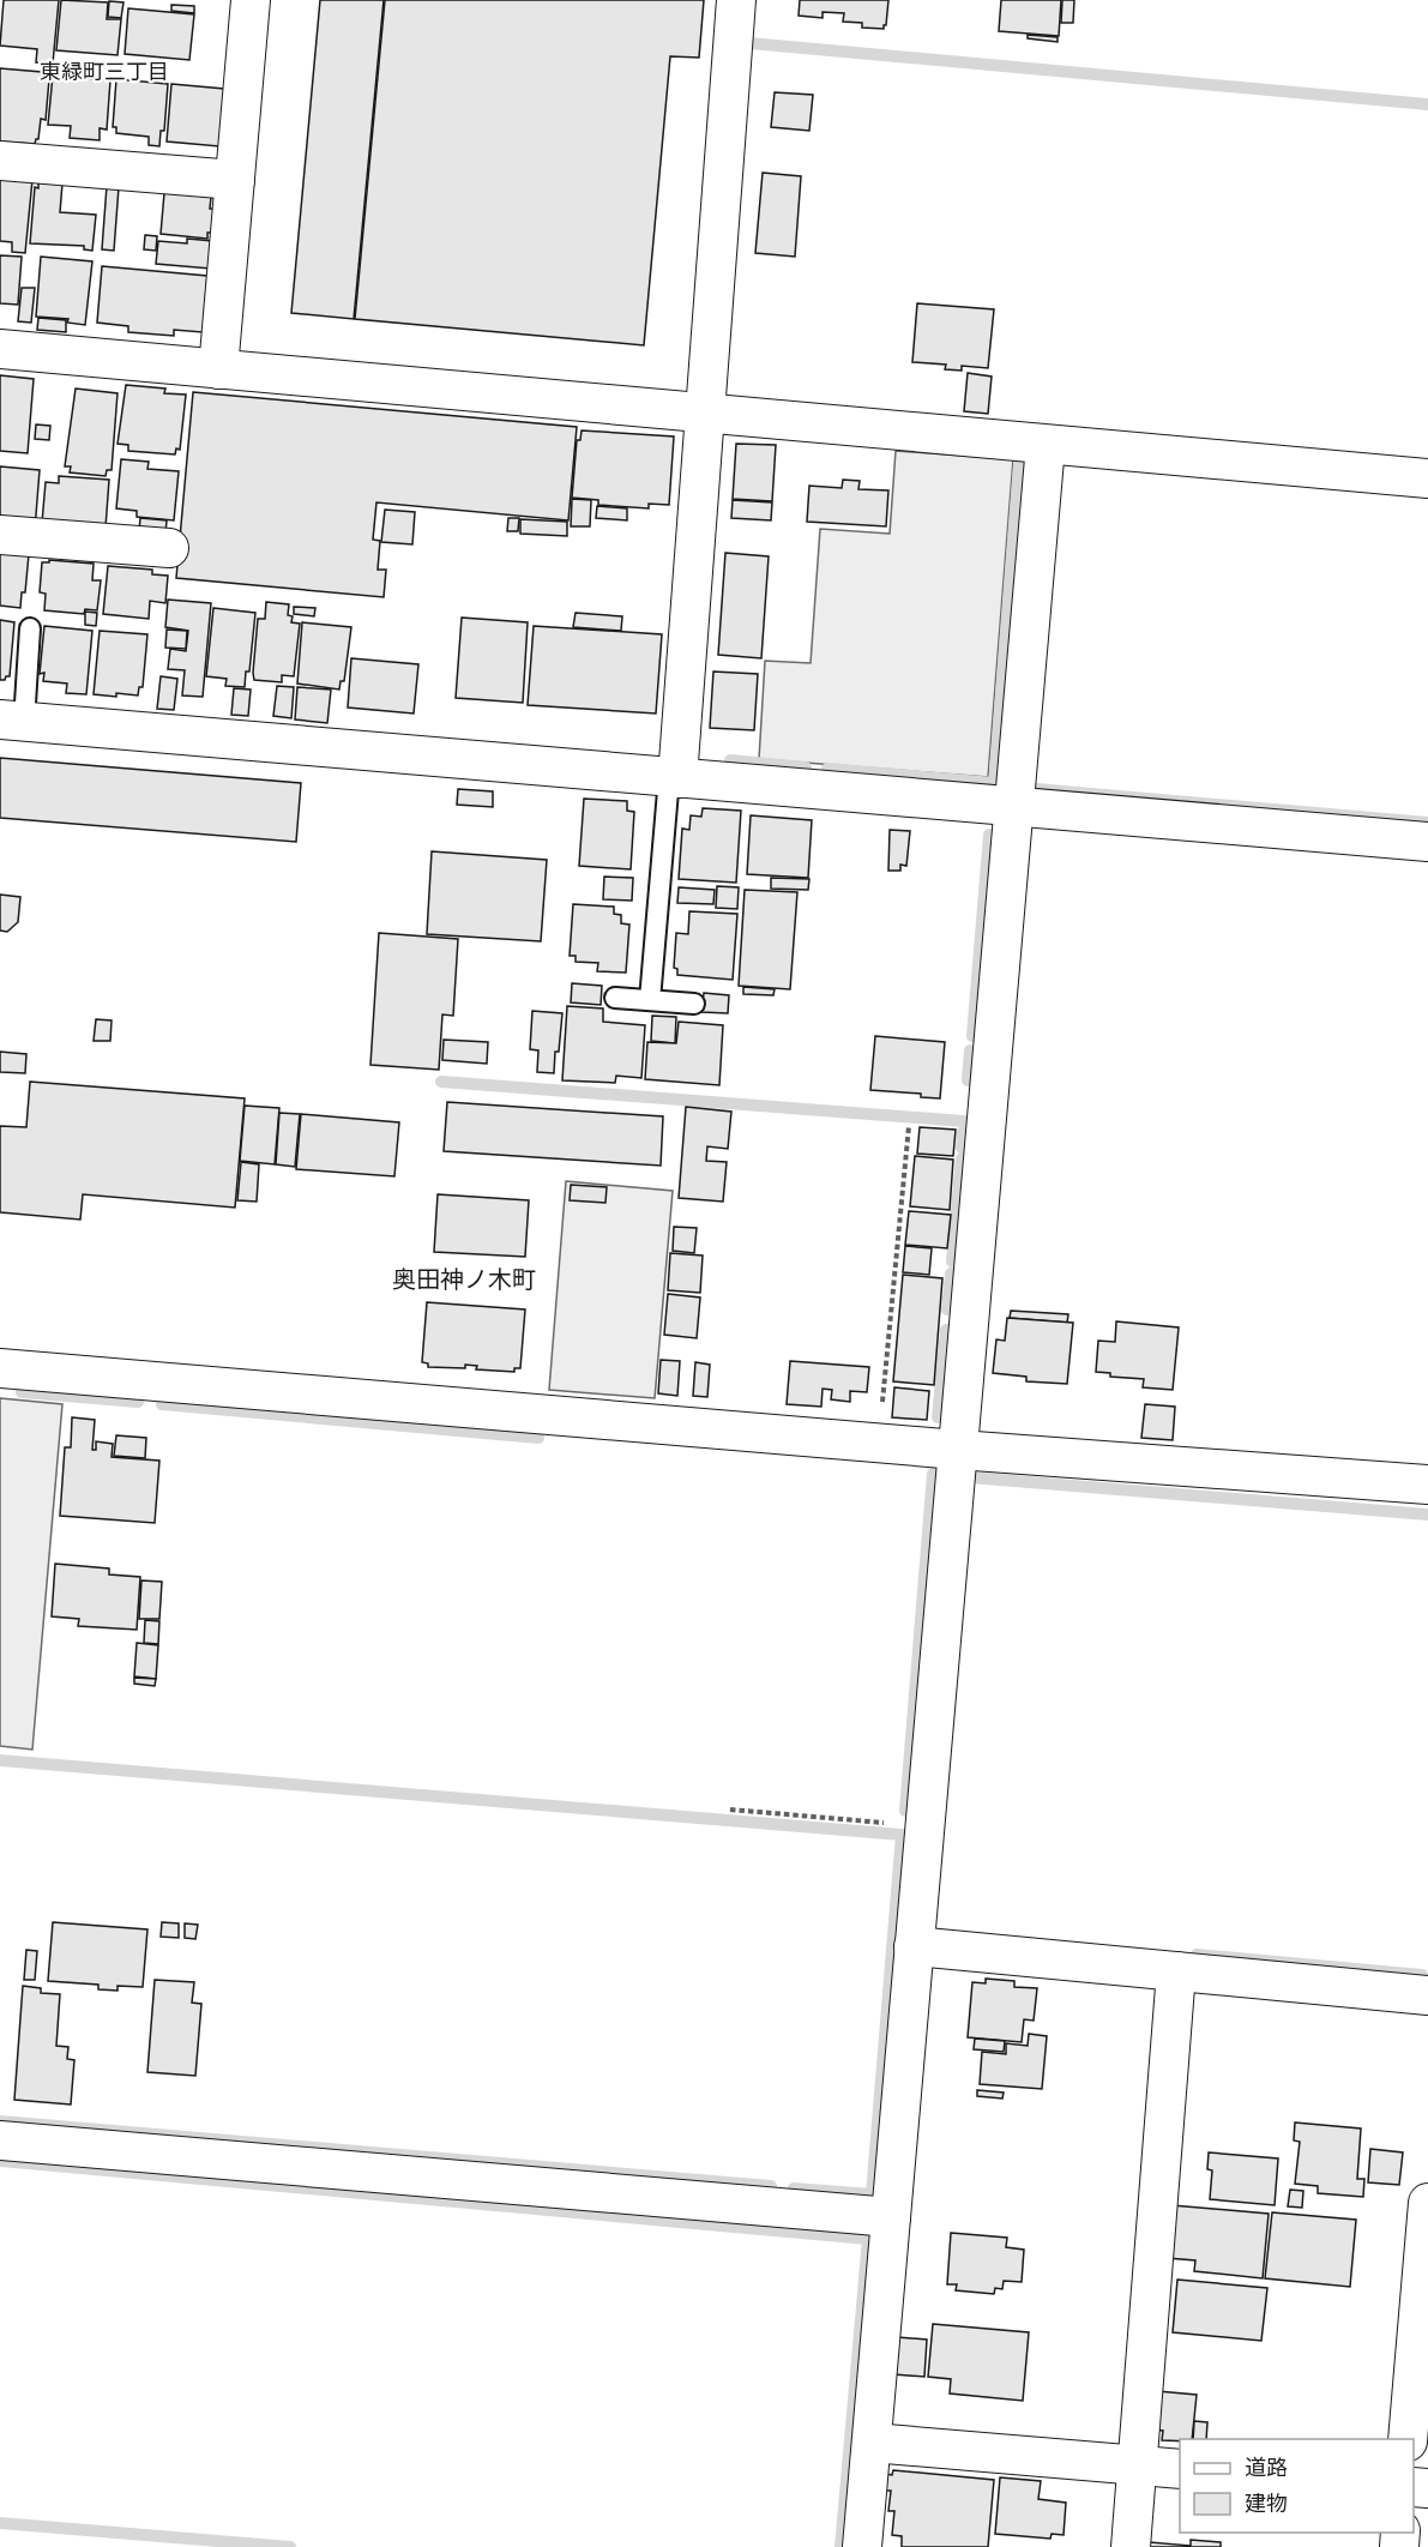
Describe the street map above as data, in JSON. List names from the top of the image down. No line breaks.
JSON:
{"districts":["東緑町三丁目","奥田神ノ木町"],"legend":["道路","建物"]}
